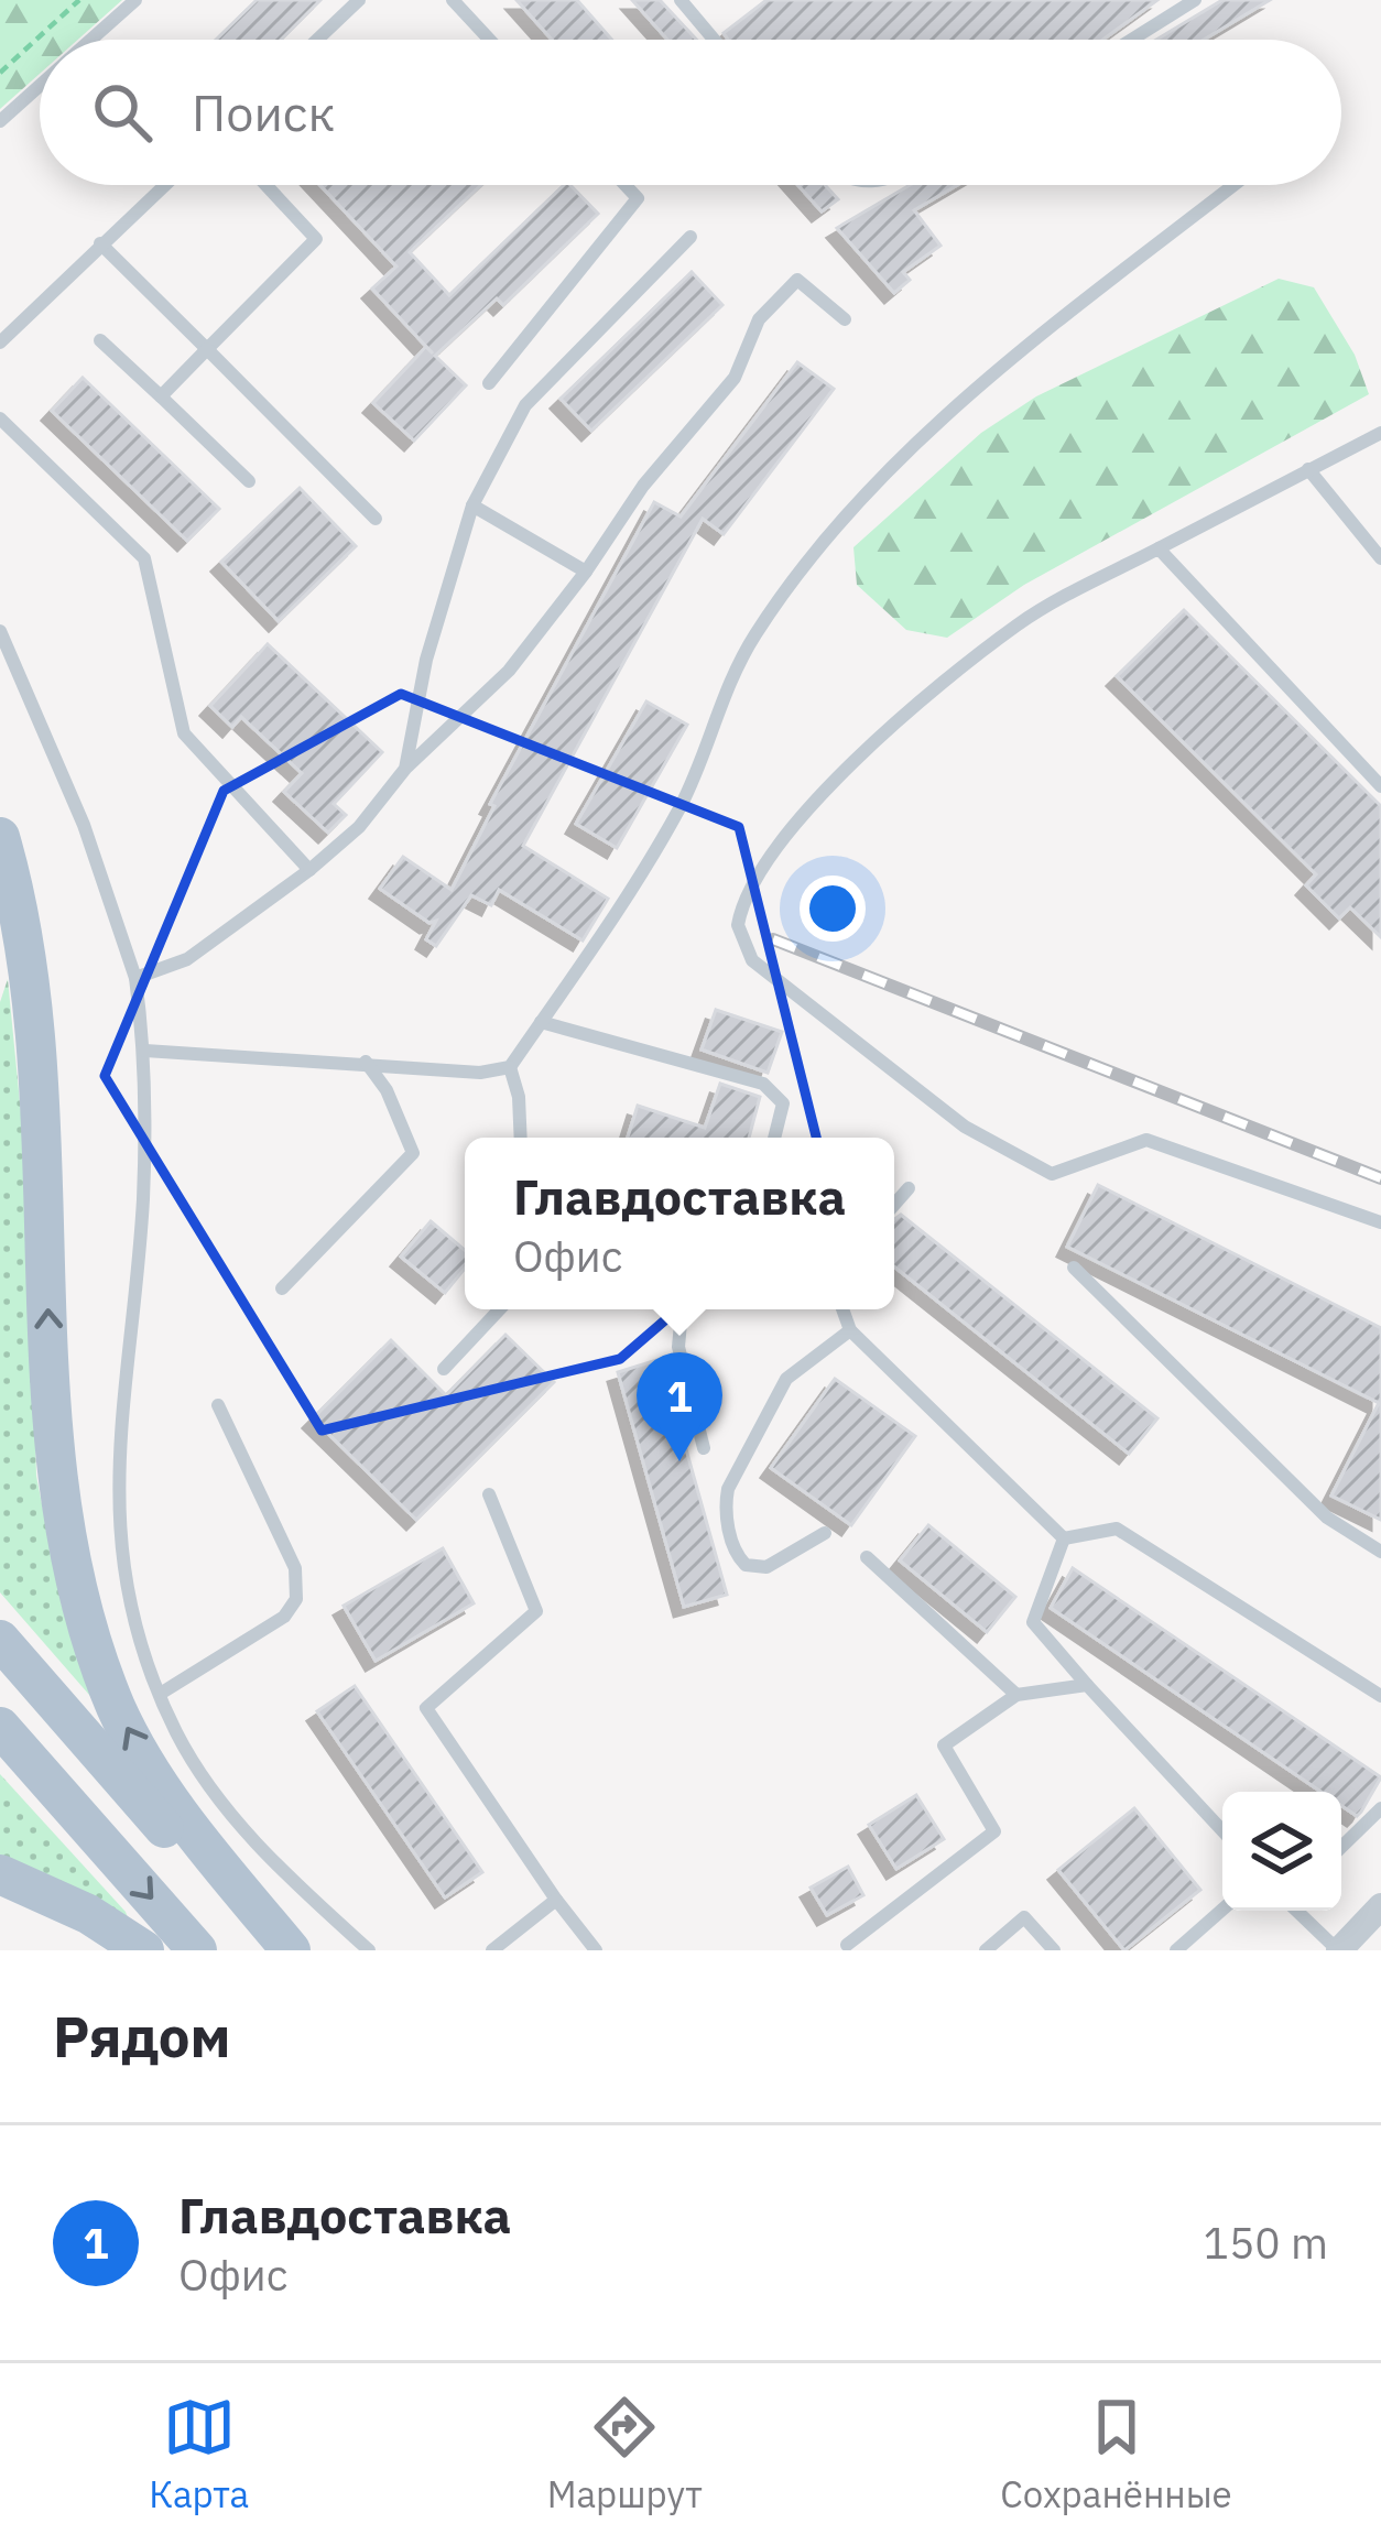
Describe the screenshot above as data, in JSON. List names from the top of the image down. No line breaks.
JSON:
{"page":{"search":"Поиск","popup":["Главдоставка","Офис"],"pins":"1","heading":"Рядом","list":[{"mark":"1","name":"Главдоставка","note":"Офис","value":"150 m"}],"nav":["Карта","Маршрут","Сохранённые"]}}
